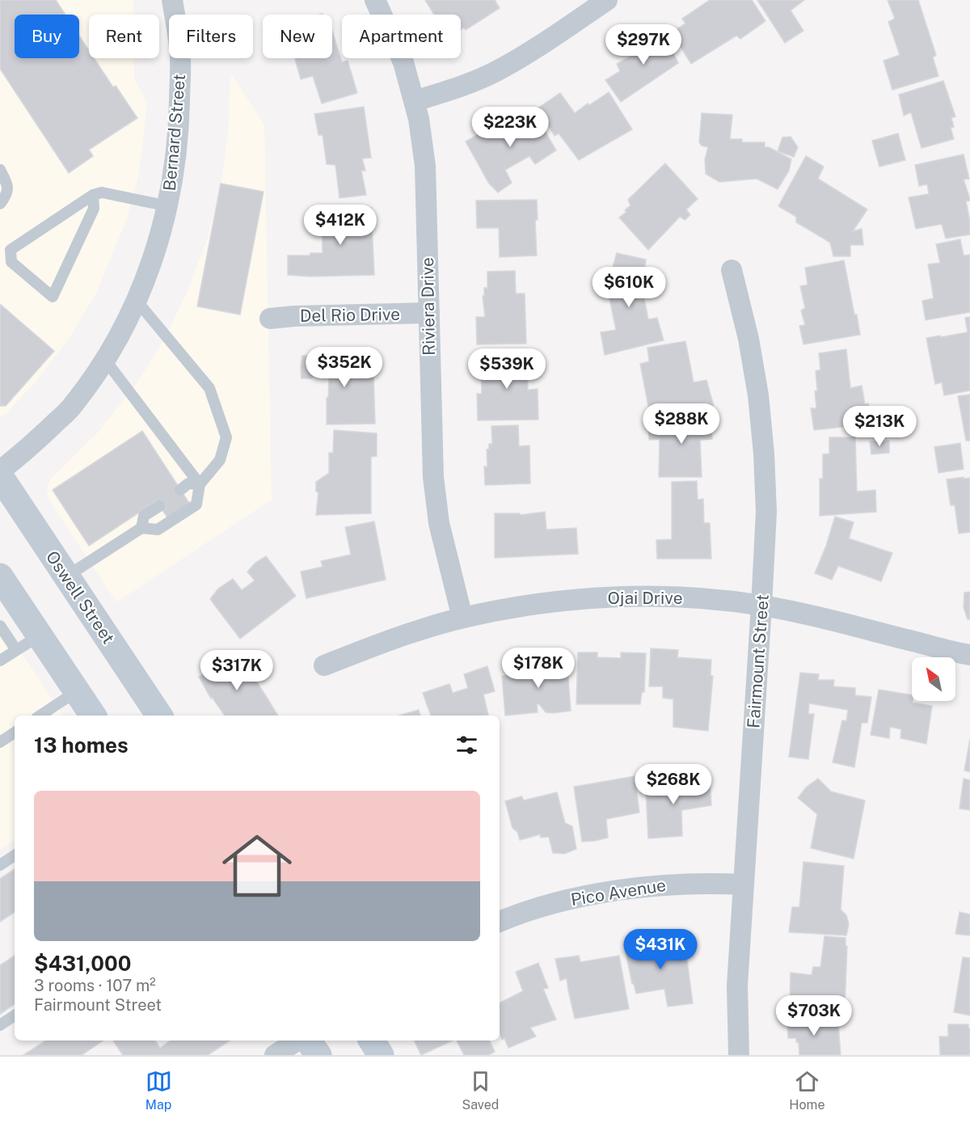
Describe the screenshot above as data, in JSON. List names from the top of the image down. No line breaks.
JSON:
{"streets":{"main road":["Oswell Street"],"street":["Bernard Street","Riviera Drive","Del Rio Drive","Ojai Drive","Fairmount Street","Pico Avenue"]},"crossings":[["Riviera Drive","Del Rio Drive"],["Riviera Drive","Ojai Drive"],["Ojai Drive","Fairmount Street"],["Fairmount Street","Pico Avenue"]],"north":"top left","page":{"chip":["Buy","Rent","Filters","New","Apartment"],"price":["$297K","$223K","$412K","$610K","$352K","$539K","$288K","$213K","$178K","$317K","$268K","$431K","$703K"],"heading":"13 homes","list":[{"name":"$431,000","note":"3 rooms · 107 m² · Fairmount Street"}],"tabs":["Map","Saved","Home"]}}
